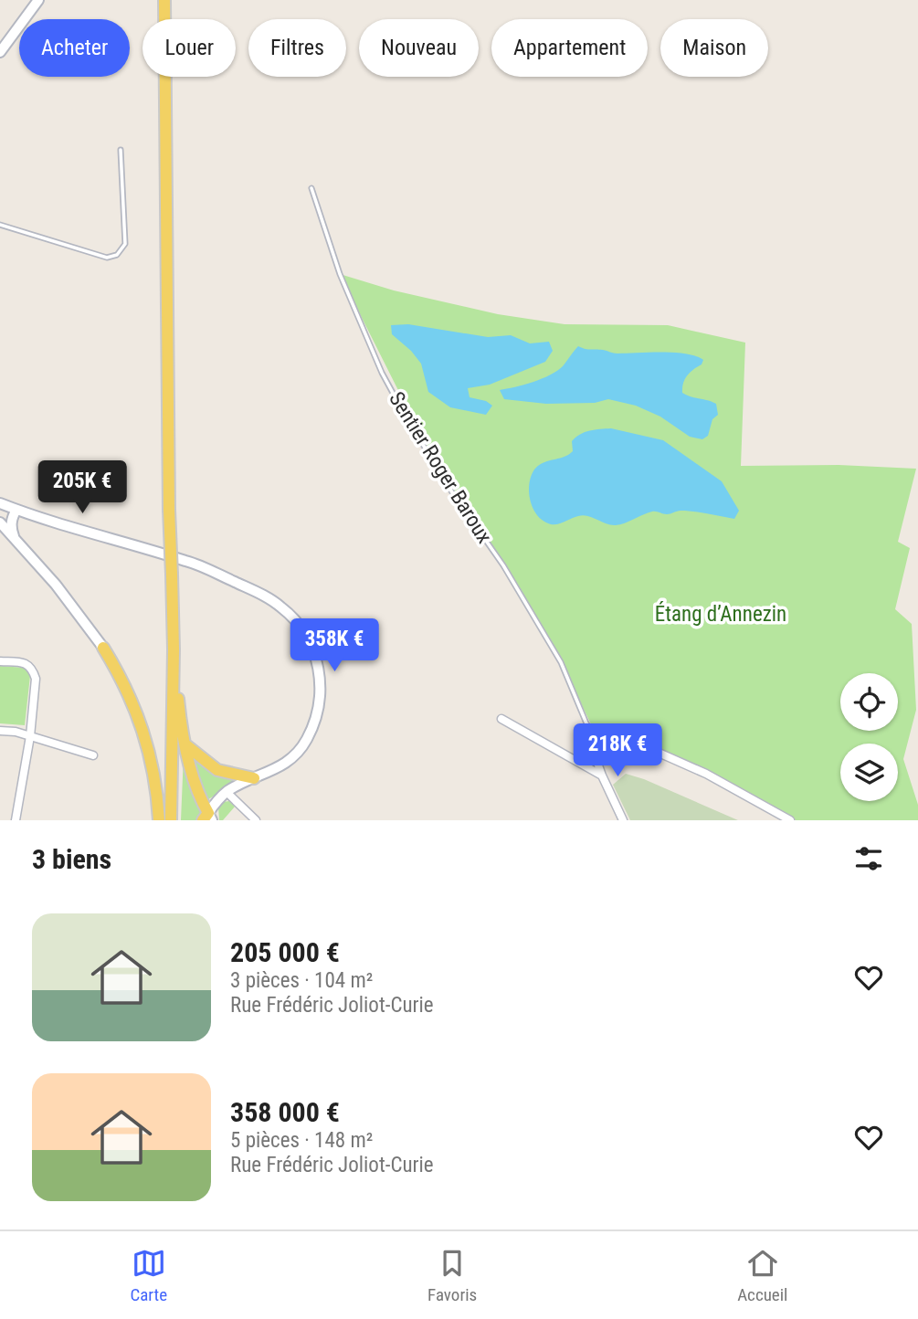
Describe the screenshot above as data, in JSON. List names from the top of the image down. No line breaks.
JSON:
{"streets":{"lane":["Sentier Roger Baroux"]},"parks":["Étang d’Annezin"],"page":{"chip":["Acheter","Louer","Filtres","Nouveau","Appartement","Maison"],"price":["205K €","358K €","218K €"],"heading":"3 biens","list":[{"name":"205 000 €","note":"3 pièces · 104 m² · Rue Frédéric Joliot-Curie"},{"name":"358 000 €","note":"5 pièces · 148 m² · Rue Frédéric Joliot-Curie"}],"tabs":["Carte","Favoris","Accueil"]}}
